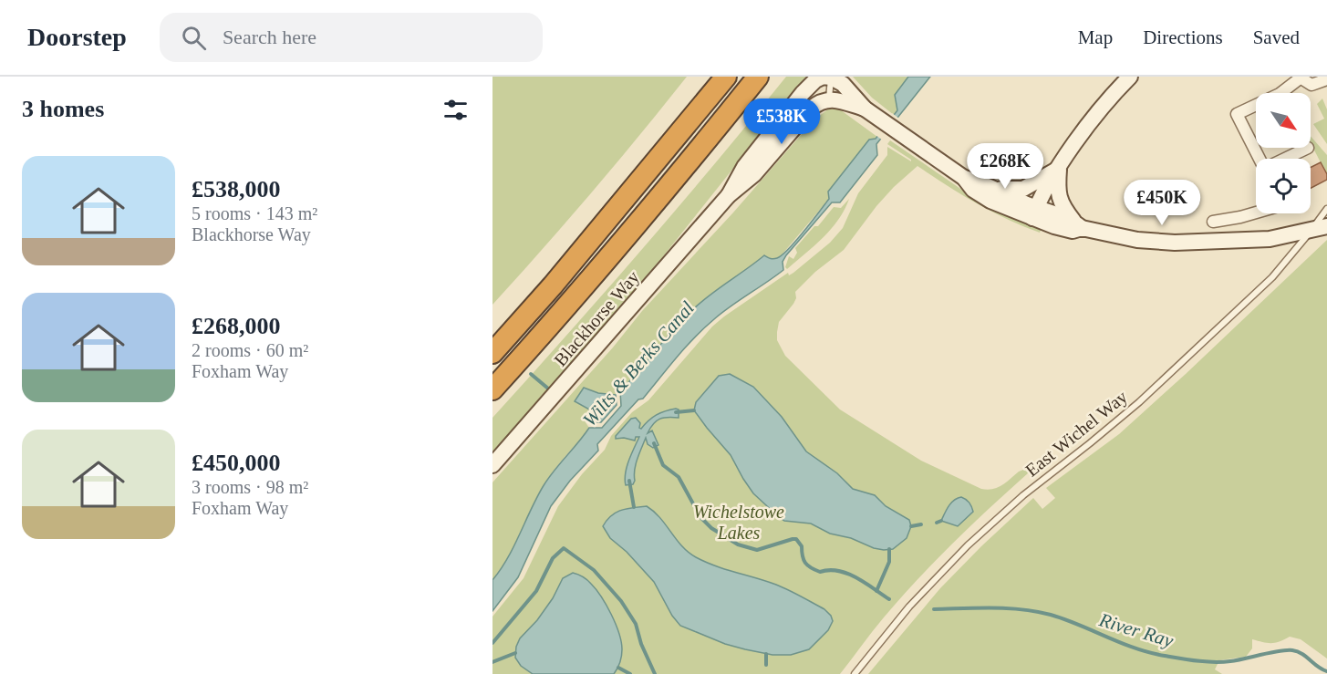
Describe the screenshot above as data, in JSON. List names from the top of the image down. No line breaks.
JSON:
{"streets":{"main road":["Blackhorse Way"],"lane":["East Wichel Way"]},"water":["Wilts & Berks Canal","River Ray"],"parks":["Wichelstowe Lakes"],"north":"bottom right","page":{"header":"Doorstep","search":"Search here","nav":["Map","Directions","Saved"],"heading":"3 homes","price":["£538K","£268K","£450K"],"list":[{"name":"£538,000","note":"5 rooms · 143 m² · Blackhorse Way"},{"name":"£268,000","note":"2 rooms · 60 m² · Foxham Way"},{"name":"£450,000","note":"3 rooms · 98 m² · Foxham Way"}]}}
